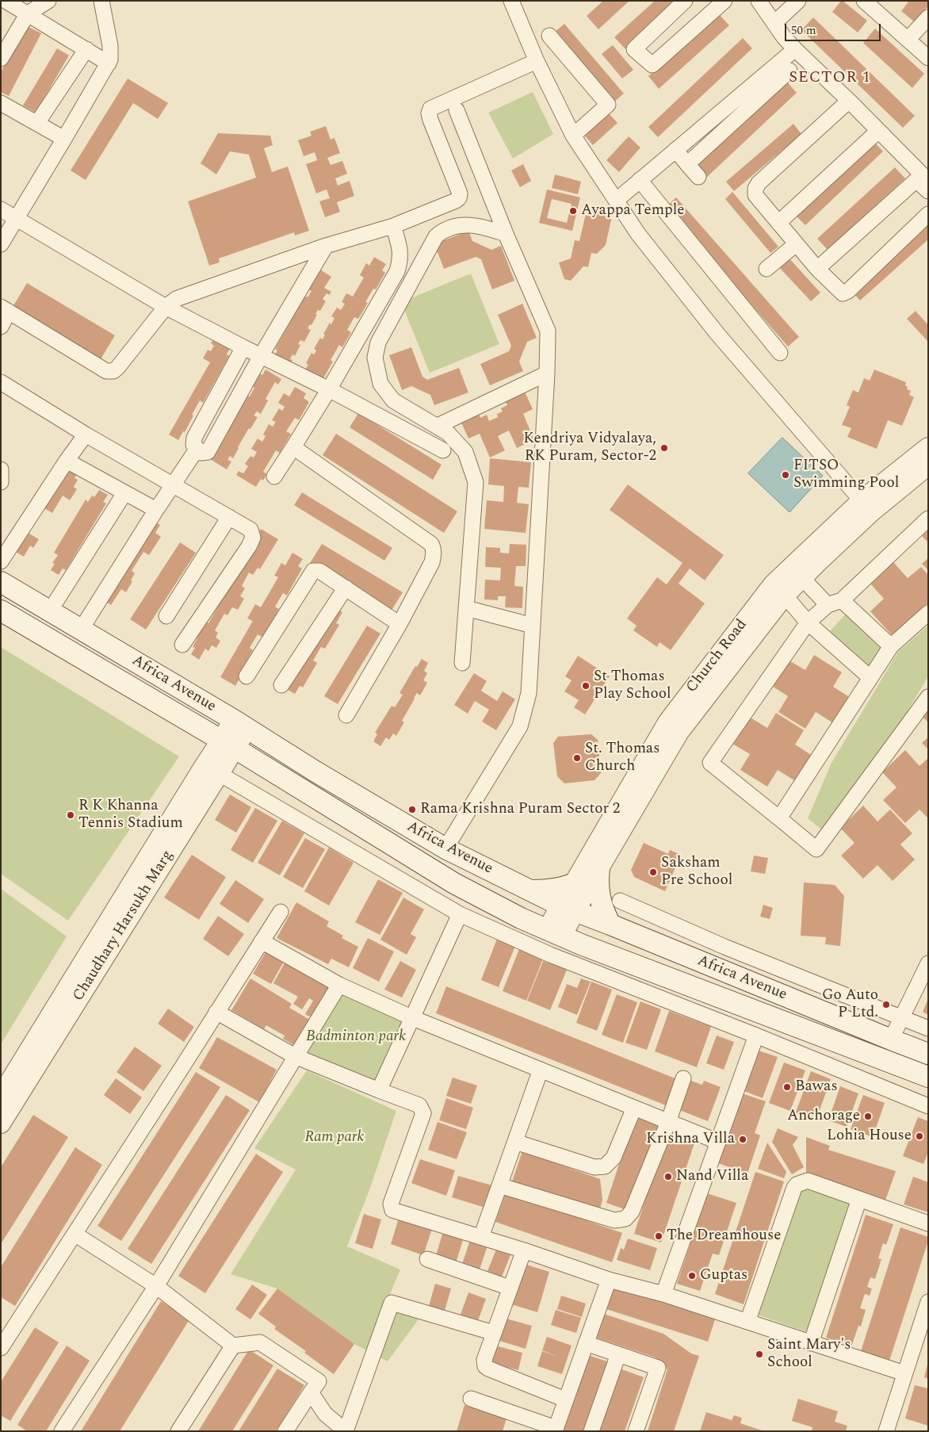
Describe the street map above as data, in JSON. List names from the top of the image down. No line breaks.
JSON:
{"streets":{"main road":["Africa Avenue"],"street":["Church Road","Chaudhary Harsukh Marg"]},"crossings":[["Church Road","Africa Avenue"],["Africa Avenue","Chaudhary Harsukh Marg"]],"districts":["SECTOR 1"],"parks":["Badminton park","Ram park"],"places":["Ayappa Temple","Kendriya Vidyalaya, RK Puram, Sector-2","FITSO Swimming Pool","St Thomas Play School","St. Thomas Church","Rama Krishna Puram Sector 2","R K Khanna Tennis Stadium","Saksham Pre School","Go Auto P Ltd.","Bawas","Anchorage","Lohia House","Krishna Villa","Nand Villa","The Dreamhouse","Guptas","Saint Mary's School"],"scale_bar":"50 m"}
